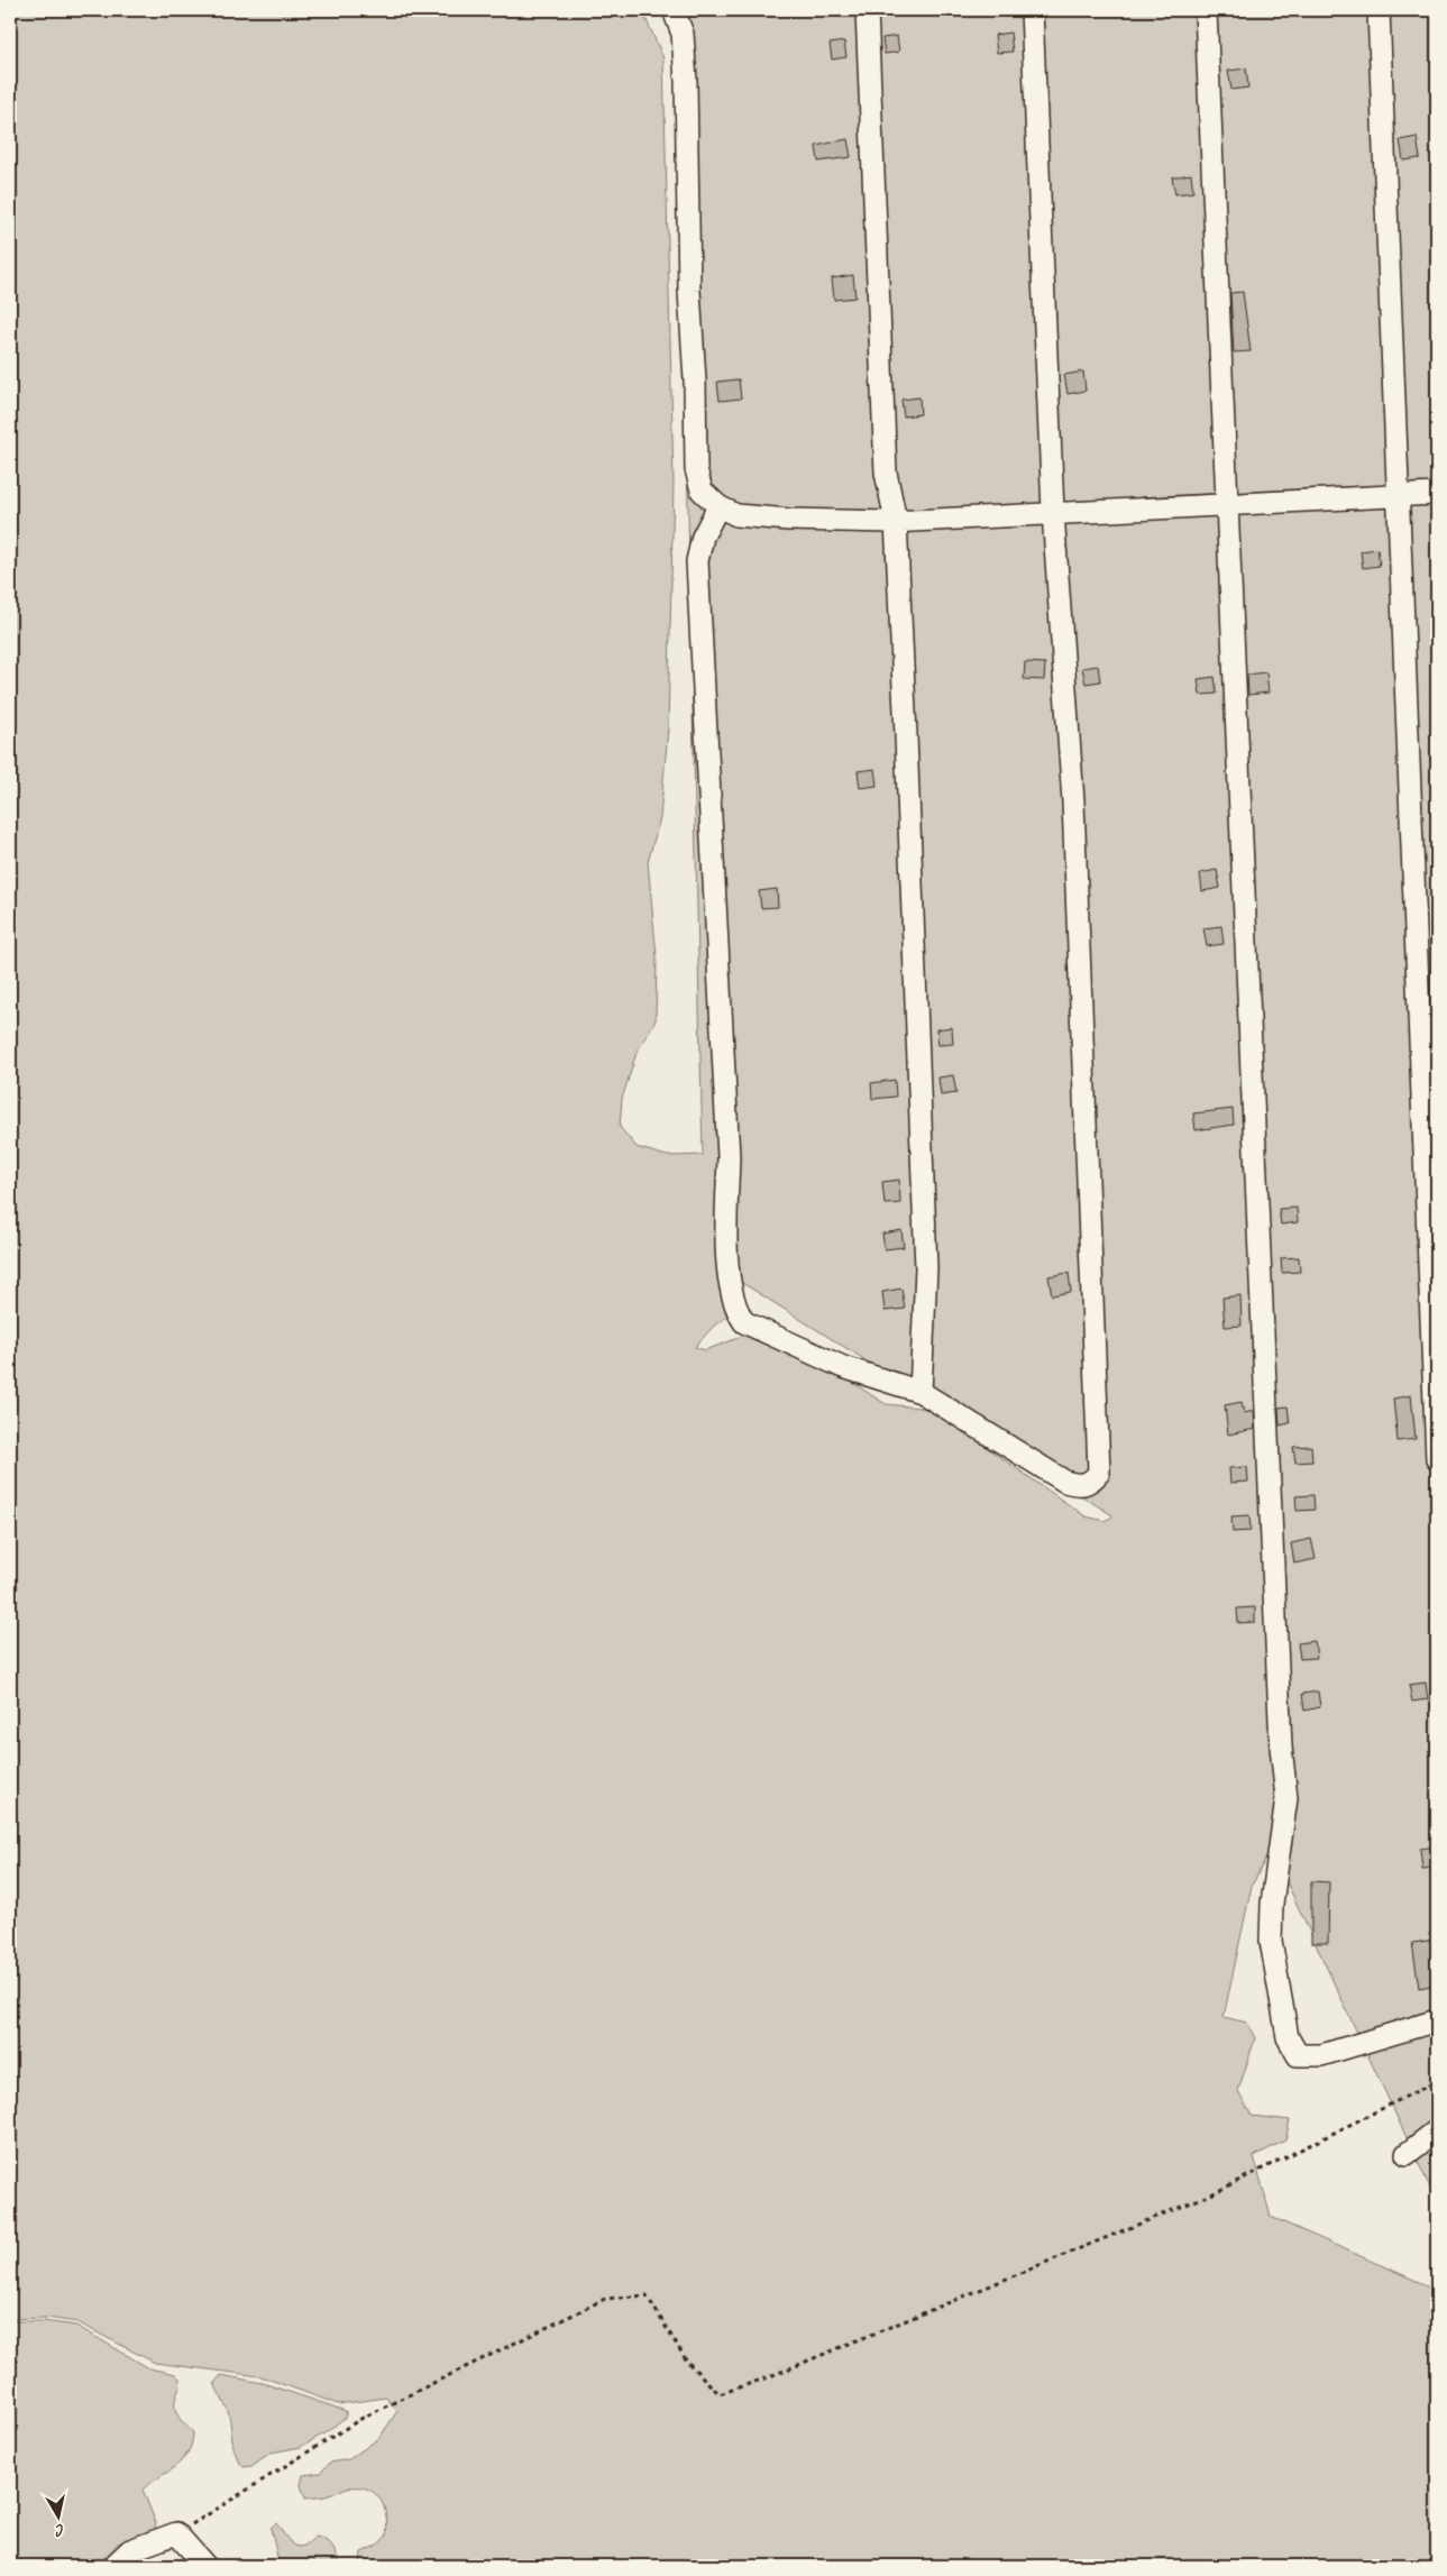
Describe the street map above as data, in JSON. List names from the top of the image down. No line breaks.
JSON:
{"north":"bottom"}
